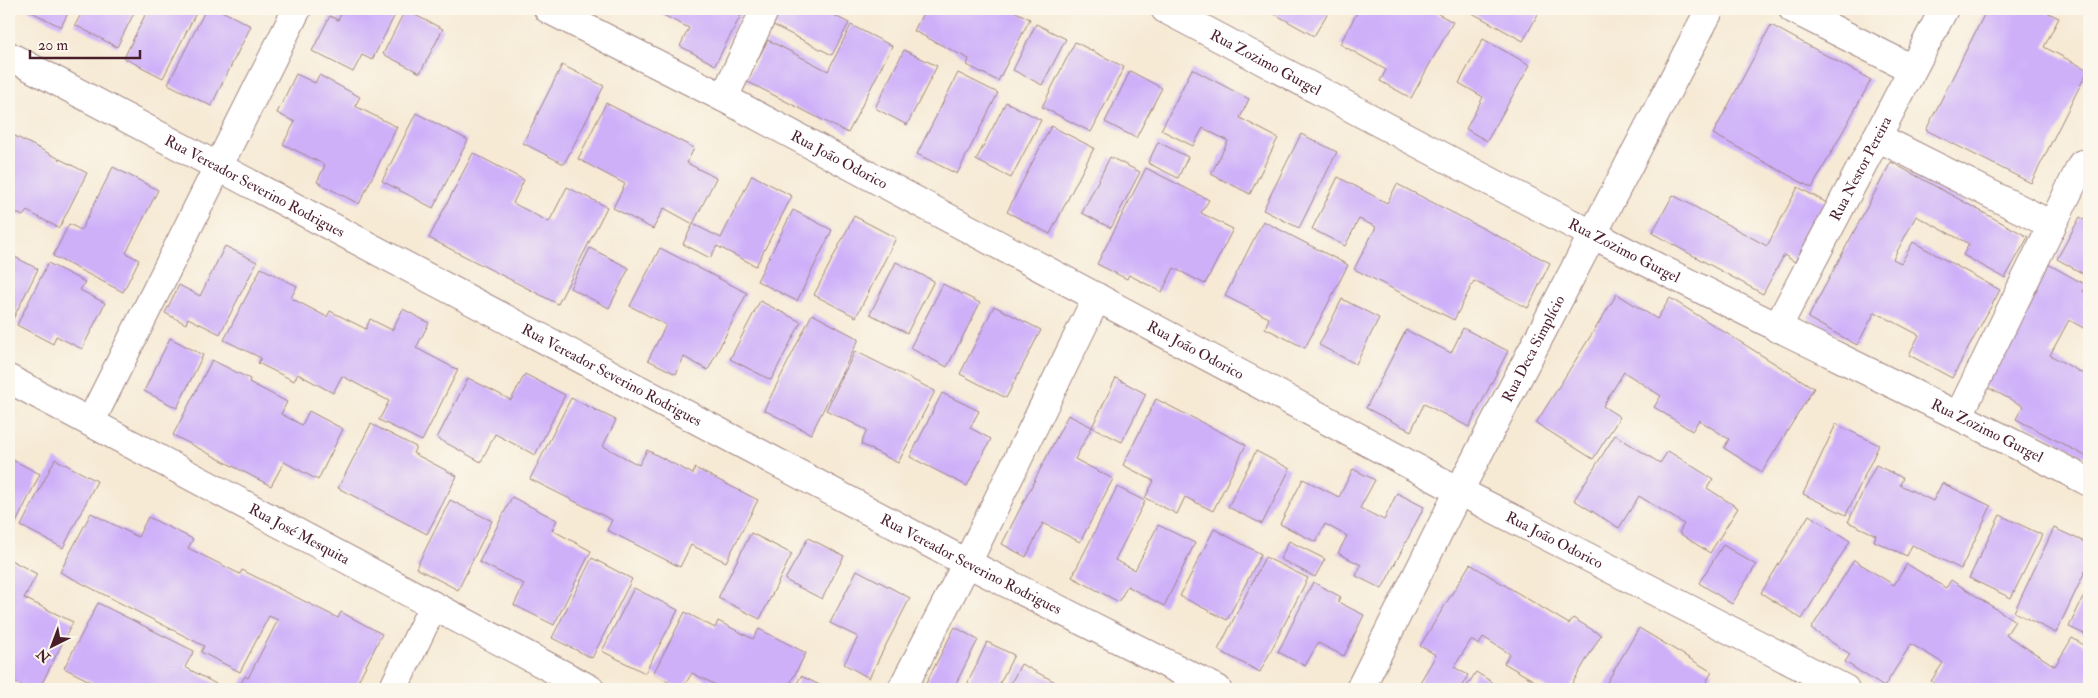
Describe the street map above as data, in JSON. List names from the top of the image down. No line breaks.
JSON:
{"streets":{"street":["Rua Zozimo Gurgel","Rua João Odorico","Rua Nestor Pereira","Rua Vereador Severino Rodrigues","Rua Deca Simplício","Rua José Mesquita"]},"crossings":[["Rua Zozimo Gurgel","Rua Nestor Pereira"],["Rua Zozimo Gurgel","Rua Deca Simplício"],["Rua João Odorico","Rua Deca Simplício"]],"scale_bar":"20 m","north":"bottom left"}
